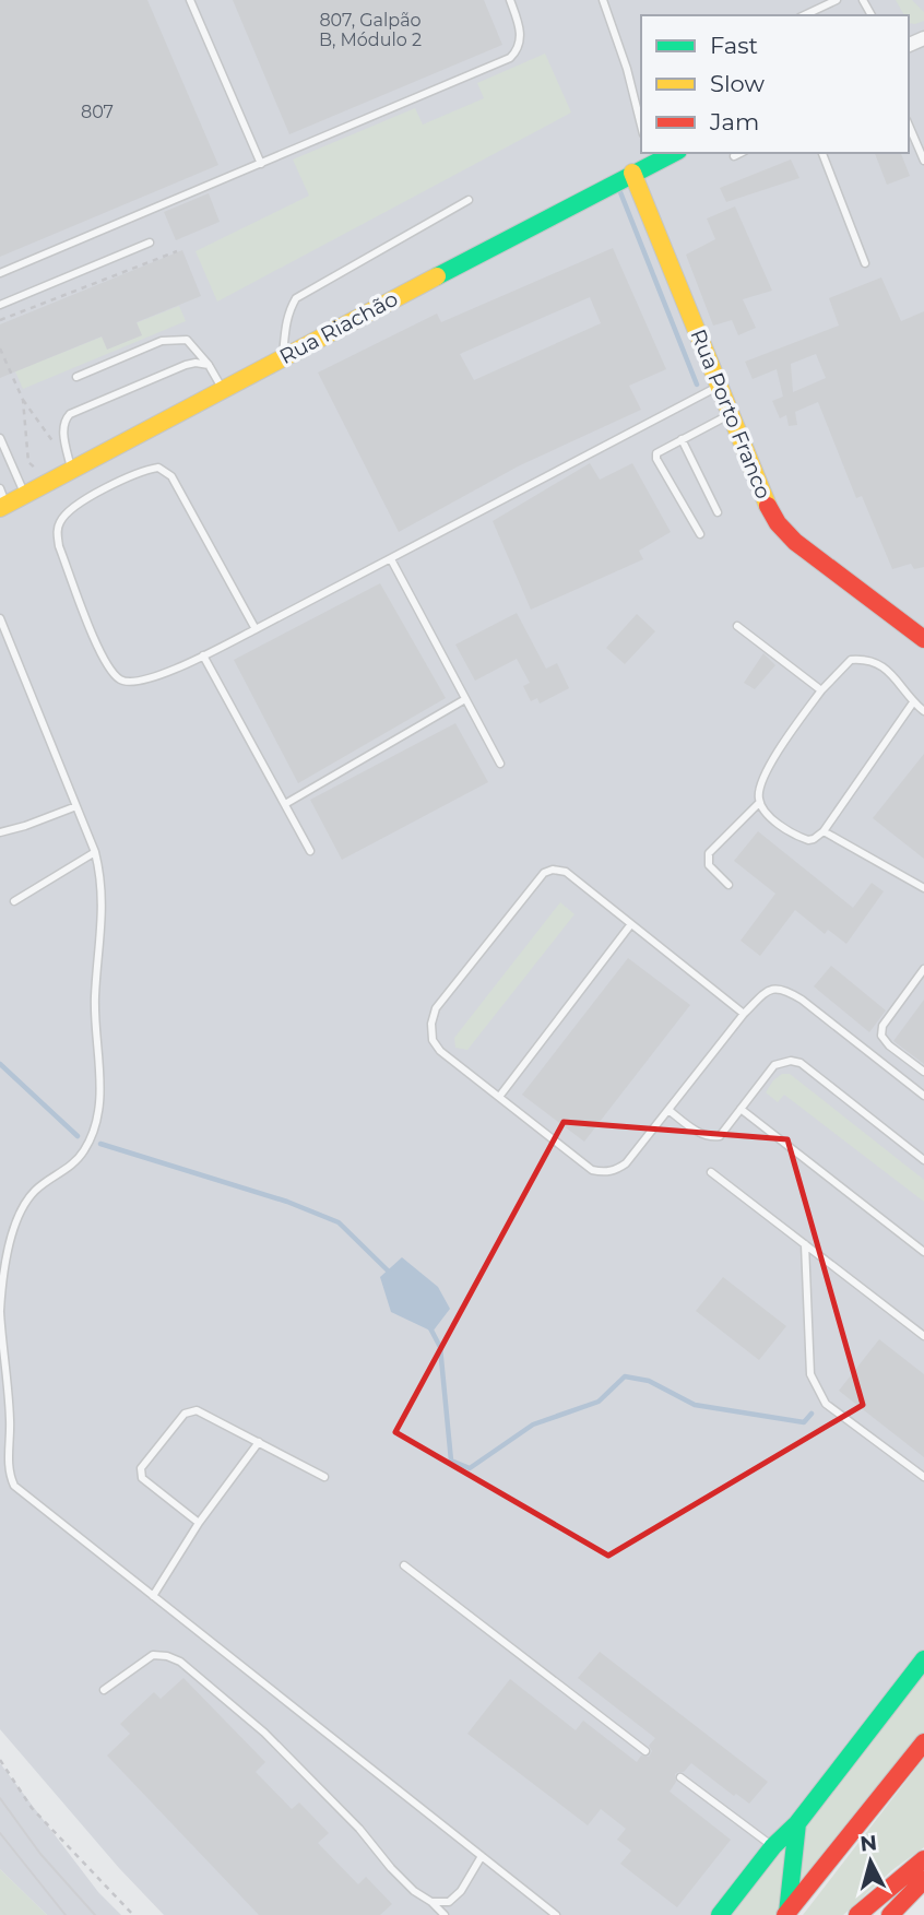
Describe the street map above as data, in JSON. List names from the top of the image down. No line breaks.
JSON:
{"streets":{"main road":["Rua Riachão","Rua Porto Franco"]},"crossings":[["Rua Riachão","Rua Porto Franco"]],"house_numbers":["807, Galpão B, Módulo 2","807"],"legend":["Fast","Slow","Jam"],"north":"top"}
